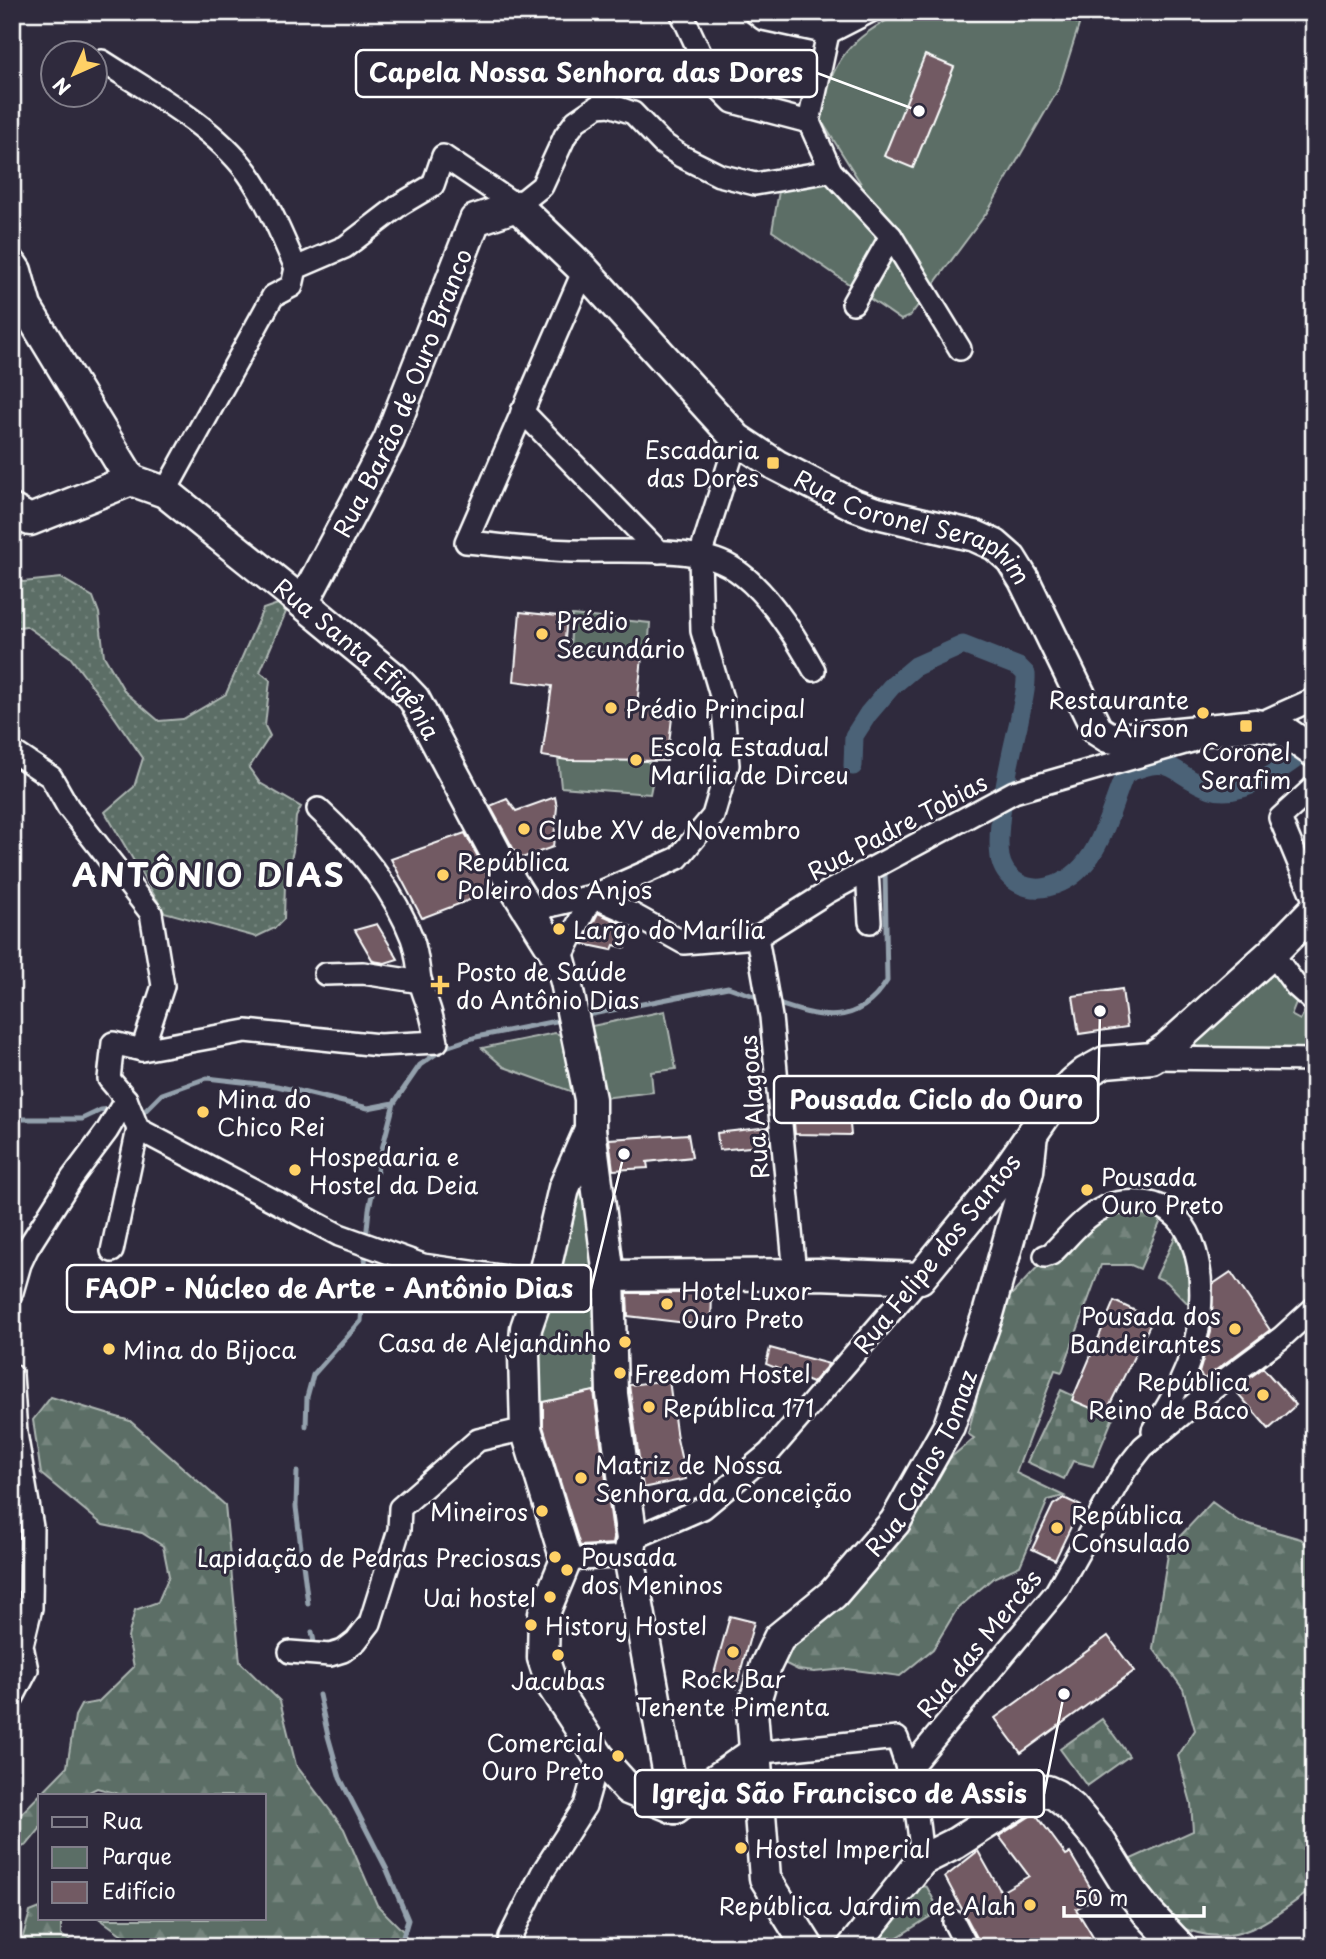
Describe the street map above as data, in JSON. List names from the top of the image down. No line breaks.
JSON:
{"streets":{"street":["Rua Barão de Ouro Branco","Rua Coronel Seraphim","Rua Santa Efigênia","Rua Padre Tobias","Rua Alagoas","Rua Felipe dos Santos","Rua Carlos Tomaz","Rua das Mercês"]},"crossings":[["Rua Barão de Ouro Branco","Rua Coronel Seraphim"],["Rua Barão de Ouro Branco","Rua Santa Efigênia"],["Rua Coronel Seraphim","Rua Padre Tobias"],["Rua Santa Efigênia","Rua Felipe dos Santos"],["Rua Padre Tobias","Rua Alagoas"],["Rua Felipe dos Santos","Rua Carlos Tomaz"]],"districts":["ANTÔNIO DIAS"],"places":{"other":["Capela Nossa Senhora das Dores","Prédio Secundário","Prédio Principal","Restaurante do Airson","Escola Estadual Marília de Dirceu","Clube XV de Novembro","República Poleiro dos Anjos","Largo do Marília","Pousada Ciclo do Ouro","Mina do Chico Rei","FAOP - Núcleo de Arte - Antônio Dias","Hospedaria e Hostel da Deia","Pousada Ouro Preto","Hotel Luxor Ouro Preto","Pousada dos Bandeirantes","Casa de Alejandinho","Mina do Bijoca","Freedom Hostel","República Reino de Baco","República 171","Matriz de Nossa Senhora da Conceição","Mineiros","República Consulado","Lapidação de Pedras Preciosas","Pousada dos Meninos","Uai hostel","History Hostel","Rock Bar Tenente Pimenta","Jacubas","Igreja São Francisco de Assis","Comercial Ouro Preto","Hostel Imperial","República Jardim de Alah"],"transit":["Escadaria das Dores","Coronel Serafim"],"health":["Posto de Saúde do Antônio Dias"]},"legend":["Rua","Parque","Edifício"],"scale_bar":"50 m","north":"bottom left"}
